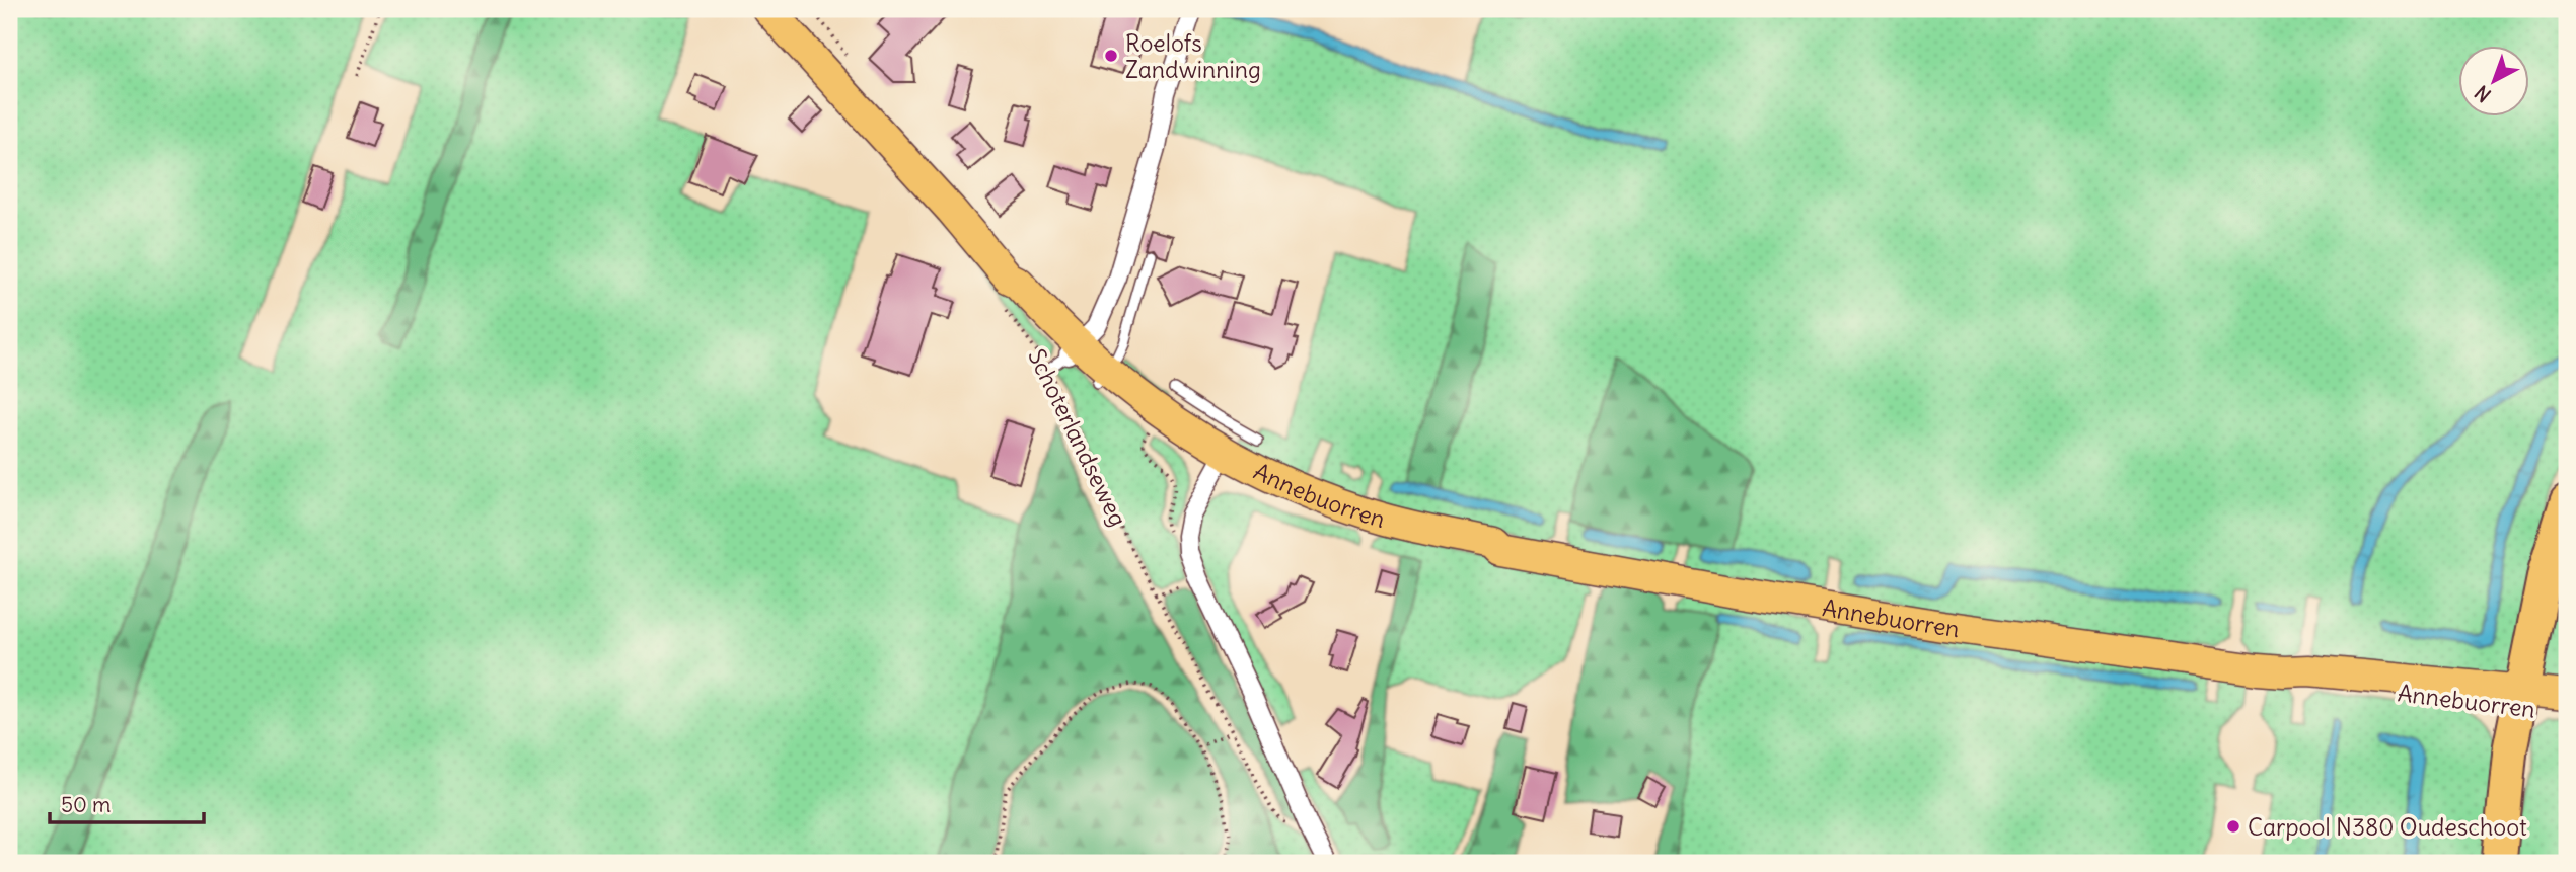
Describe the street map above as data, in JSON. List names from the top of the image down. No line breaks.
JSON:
{"streets":{"main road":["Schoterlandseweg","Annebuorren"]},"crossings":[["Schoterlandseweg","Annebuorren"]],"places":["Roelofs Zandwinning","Carpool N380 Oudeschoot"],"scale_bar":"50 m","north":"bottom left"}
